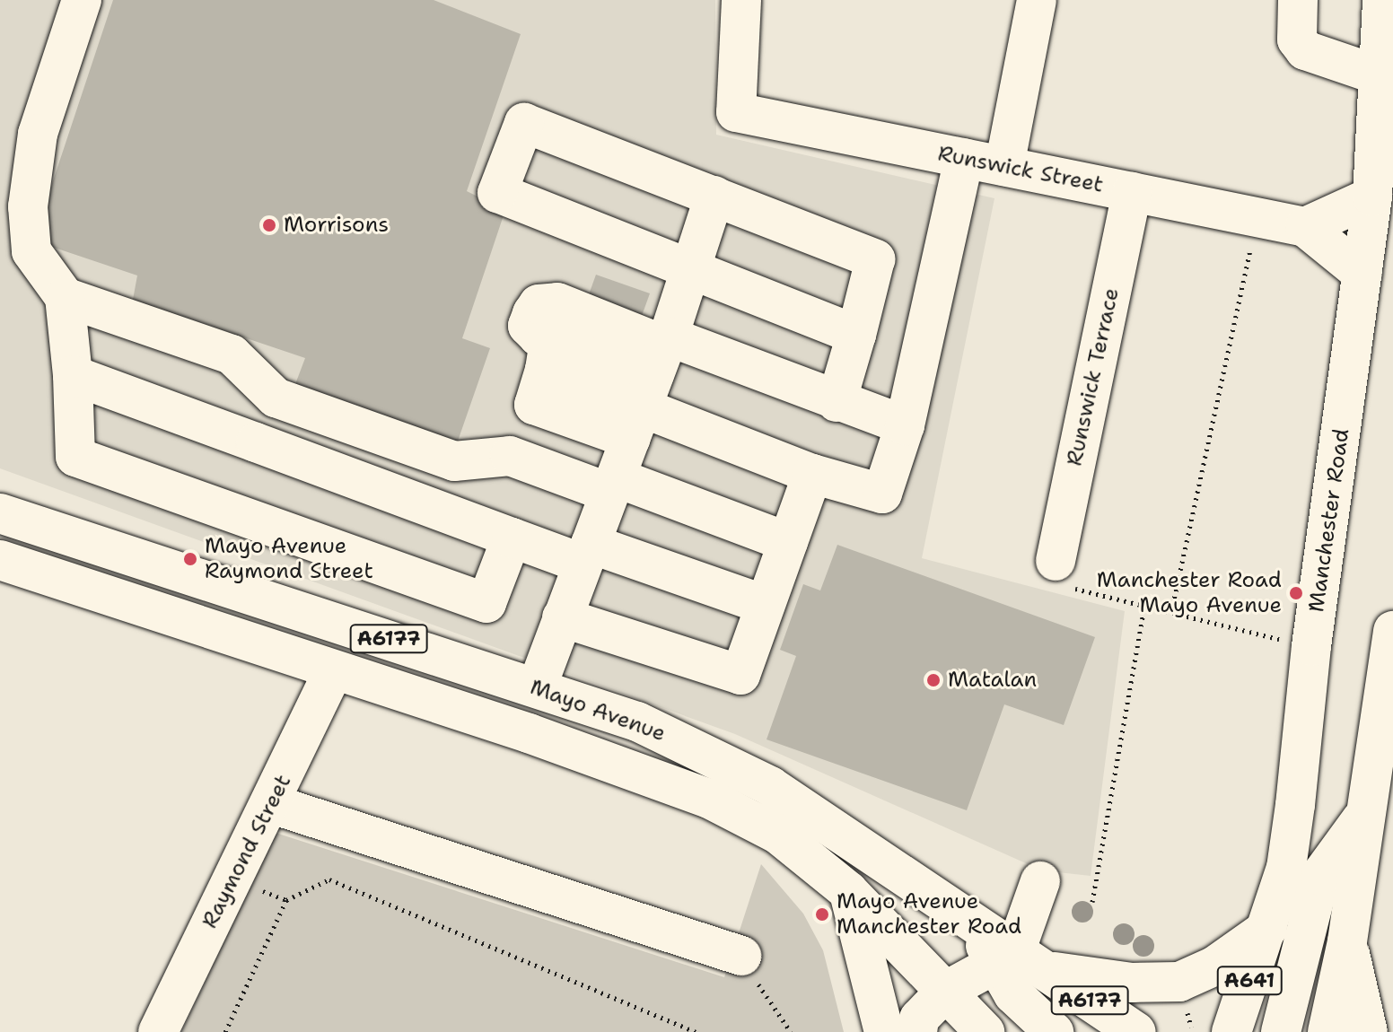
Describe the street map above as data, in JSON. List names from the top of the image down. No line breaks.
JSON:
{"streets":{"main road":["Runswick Street","Runswick Terrace","Manchester Road","A6177","Mayo Avenue","Raymond Street","A641"]},"crossings":[["Runswick Street","Runswick Terrace"],["Runswick Street","Manchester Road"],["A6177","Mayo Avenue"],["Mayo Avenue","Raymond Street"]],"places":["Morrisons","Mayo Avenue Raymond Street","Manchester Road Mayo Avenue","Matalan","Mayo Avenue Manchester Road"]}
